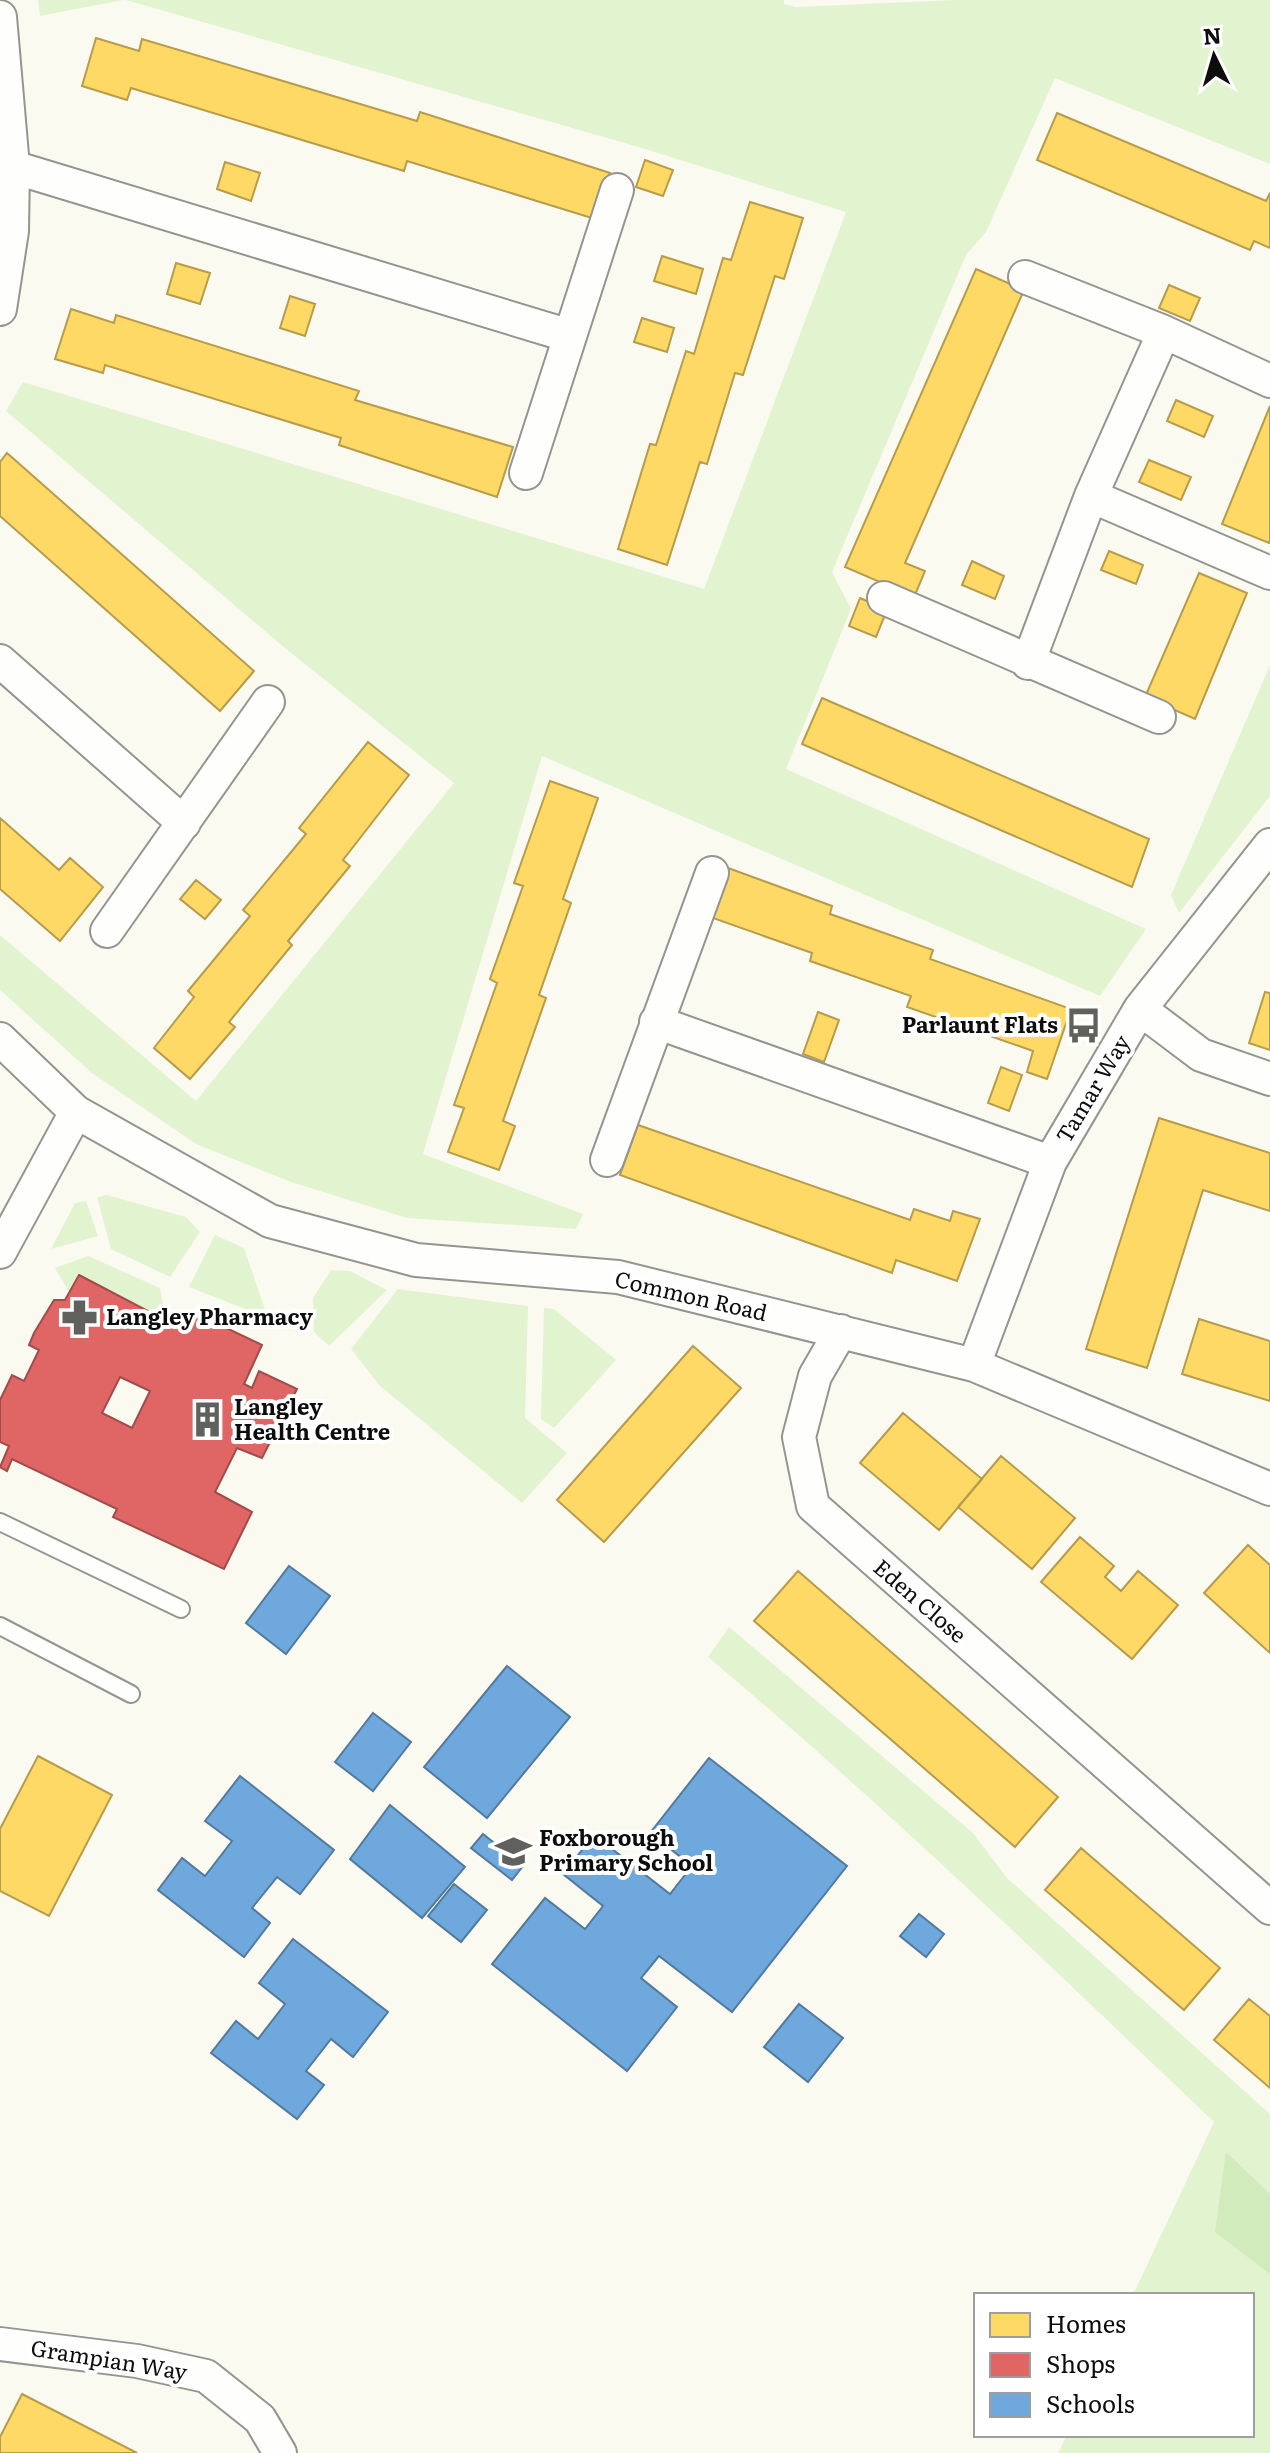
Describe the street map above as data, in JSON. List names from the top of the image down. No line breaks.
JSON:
{"streets":{"street":["Tamar Way","Common Road","Eden Close","Grampian Way"]},"crossings":[["Tamar Way","Common Road"],["Common Road","Eden Close"]],"places":{"bus stop":["Parlaunt Flats"],"pharmacy":["Langley Pharmacy"],"building":["Langley Health Centre"],"school or university":["Foxborough Primary School"]},"legend":["Homes","Shops","Schools"],"north":"top"}
